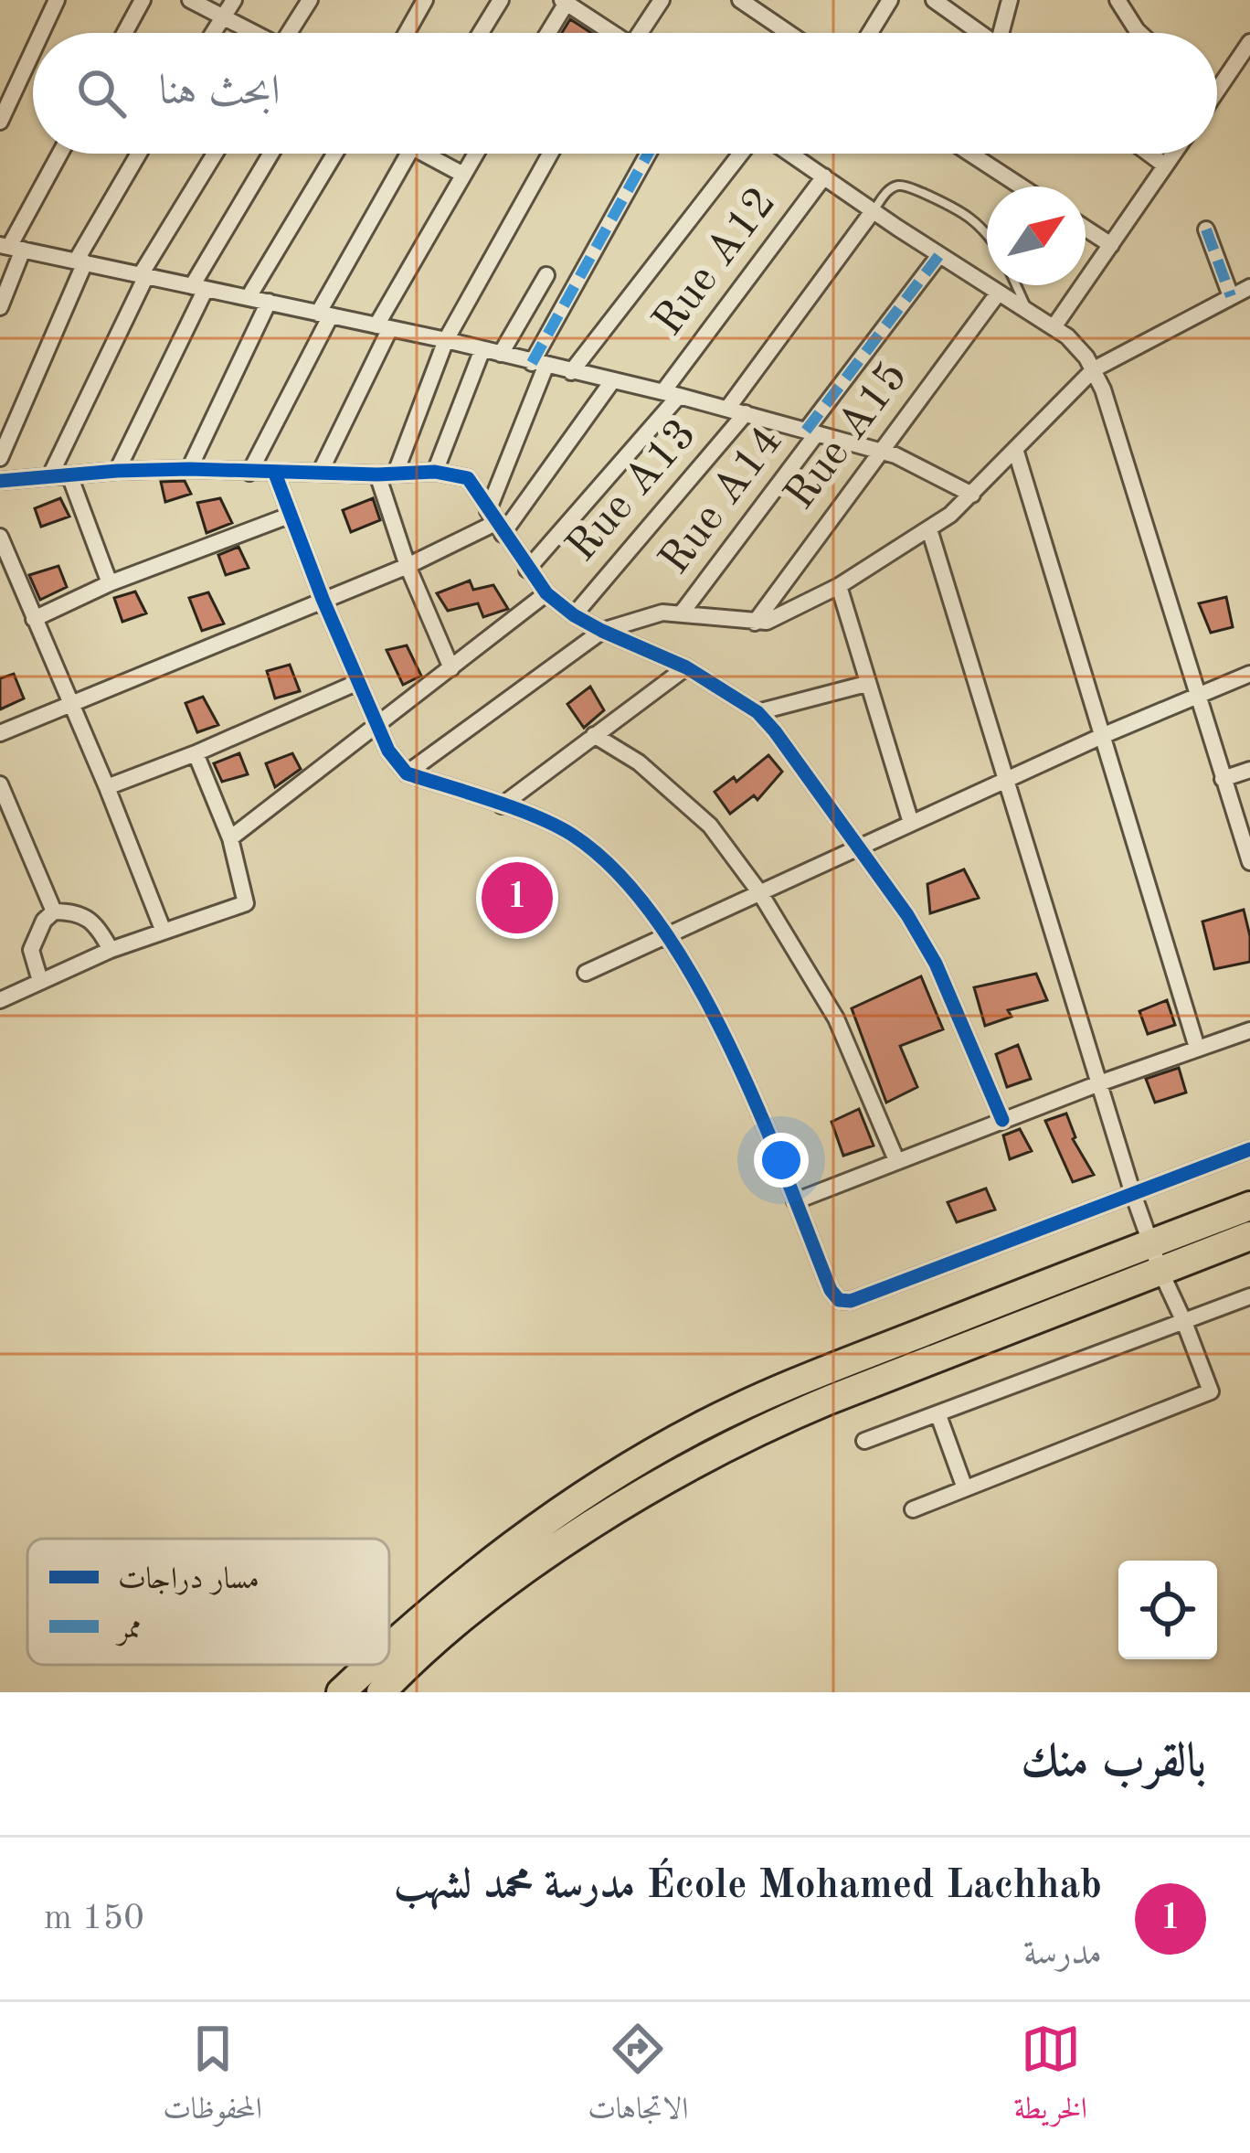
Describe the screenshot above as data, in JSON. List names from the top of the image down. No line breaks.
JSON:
{"streets":{"street":["Rue A12","Rue A15","Rue A13","Rue A14"]},"legend":["مسار دراجات","ممر"],"north":"top right","page":{"search":"ابحث هنا","pins":"1","heading":"بالقرب منك","list":[{"mark":"1","name":"École Mohamed Lachhab مدرسة محمد لشهب","note":"مدرسة","value":"150 m"}],"nav":["الخريطة","الاتجاهات","المحفوظات"]}}
